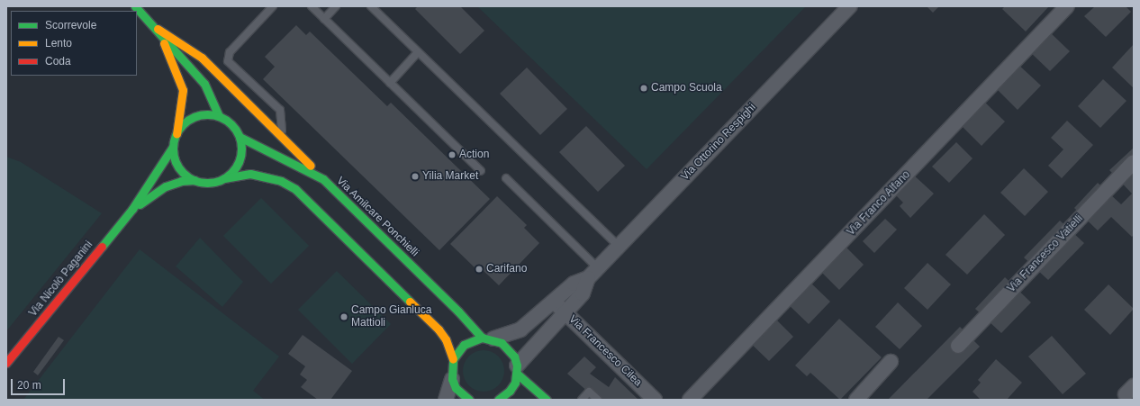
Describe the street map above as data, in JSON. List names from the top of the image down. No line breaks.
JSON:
{"streets":{"main road":["Via Amilcare Ponchielli","Via Nicolò Paganini"],"street":["Via Ottorino Respighi","Via Franco Alfano","Via Francesco Vatielli","Via Francesco Cilea"]},"crossings":[["Via Ottorino Respighi","Via Amilcare Ponchielli"],["Via Ottorino Respighi","Via Francesco Cilea"],["Via Amilcare Ponchielli","Via Nicolò Paganini"]],"places":["Campo Scuola","Action","Yilia Market","Carifano","Campo Gianluca Mattioli"],"legend":["Scorrevole","Lento","Coda"],"scale_bar":"20 m"}
